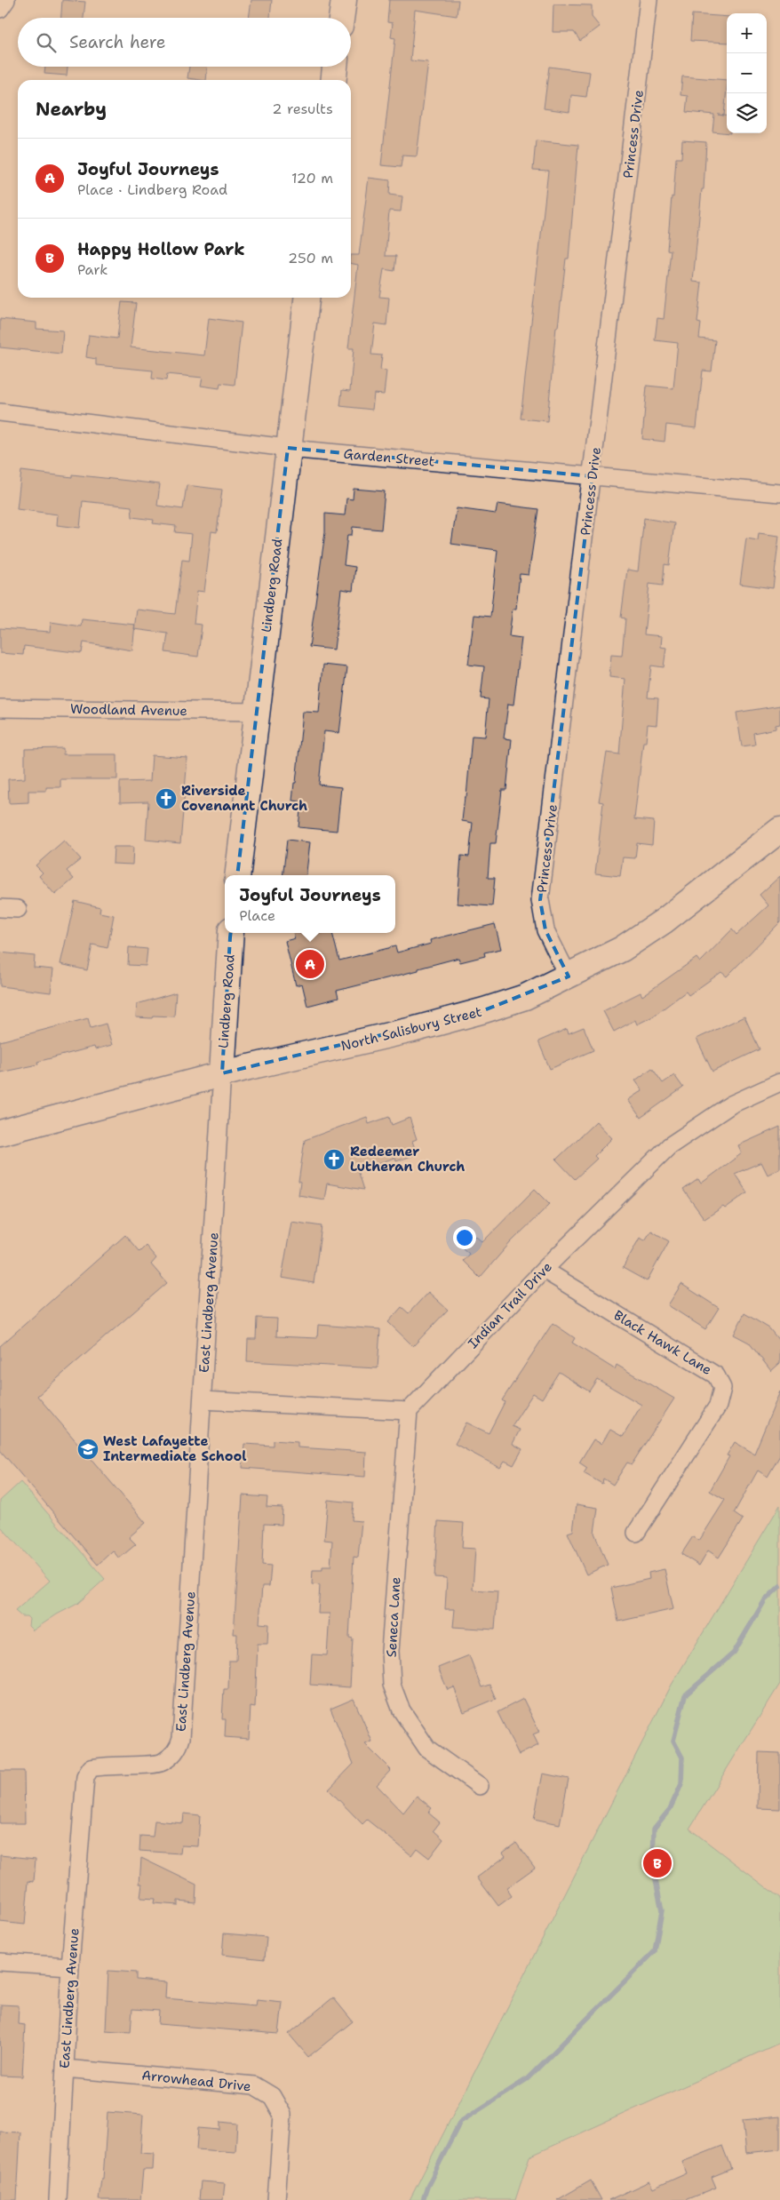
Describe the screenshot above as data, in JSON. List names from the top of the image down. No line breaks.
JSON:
{"streets":{"street":["Princess Drive","Garden Street","Lindberg Road","Woodland Avenue","North Salisbury Street","East Lindberg Avenue","Indian Trail Drive","Black Hawk Lane","Seneca Lane","Arrowhead Drive"]},"crossings":[["Princess Drive","Garden Street"],["Princess Drive","North Salisbury Street"],["Garden Street","Lindberg Road"],["Lindberg Road","Woodland Avenue"],["Lindberg Road","North Salisbury Street"],["Lindberg Road","East Lindberg Avenue"],["North Salisbury Street","East Lindberg Avenue"],["East Lindberg Avenue","Arrowhead Drive"],["Indian Trail Drive","Black Hawk Lane"],["Indian Trail Drive","Seneca Lane"]],"places":{"church":["Riverside Covenannt Church","Redeemer Lutheran Church"],"school or university":["West Lafayette Intermediate School"]},"page":{"map_buttons":["+","−"],"search":"Search here","heading":["Nearby","2 results"],"list":[{"mark":"A","name":"Joyful Journeys","note":"Place · Lindberg Road","value":"120 m"},{"mark":"B","name":"Happy Hollow Park","note":"Park","value":"250 m"}],"popup":["Joyful Journeys","Place"],"pins":["A","B"]}}
